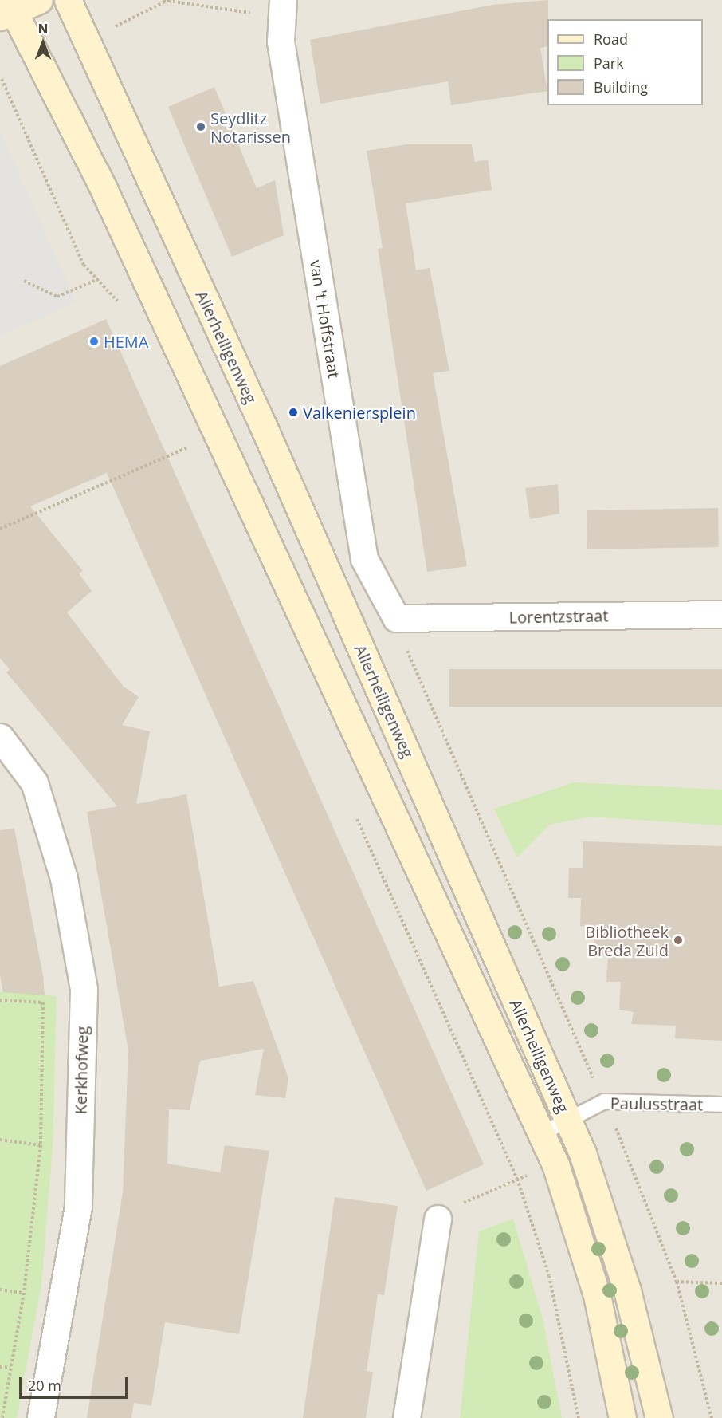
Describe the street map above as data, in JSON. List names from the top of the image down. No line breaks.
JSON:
{"streets":{"main road":["Allerheiligenweg"],"street":["van 't Hoffstraat","Lorentzstraat","Kerkhofweg"],"lane":["Paulusstraat"]},"crossings":[["van 't Hoffstraat","Lorentzstraat"],["Allerheiligenweg","Paulusstraat"]],"places":["Seydlitz Notarissen","HEMA","Valkeniersplein","Bibliotheek Breda Zuid"],"legend":["Road","Park","Building"],"scale_bar":"20 m","north":"top"}
